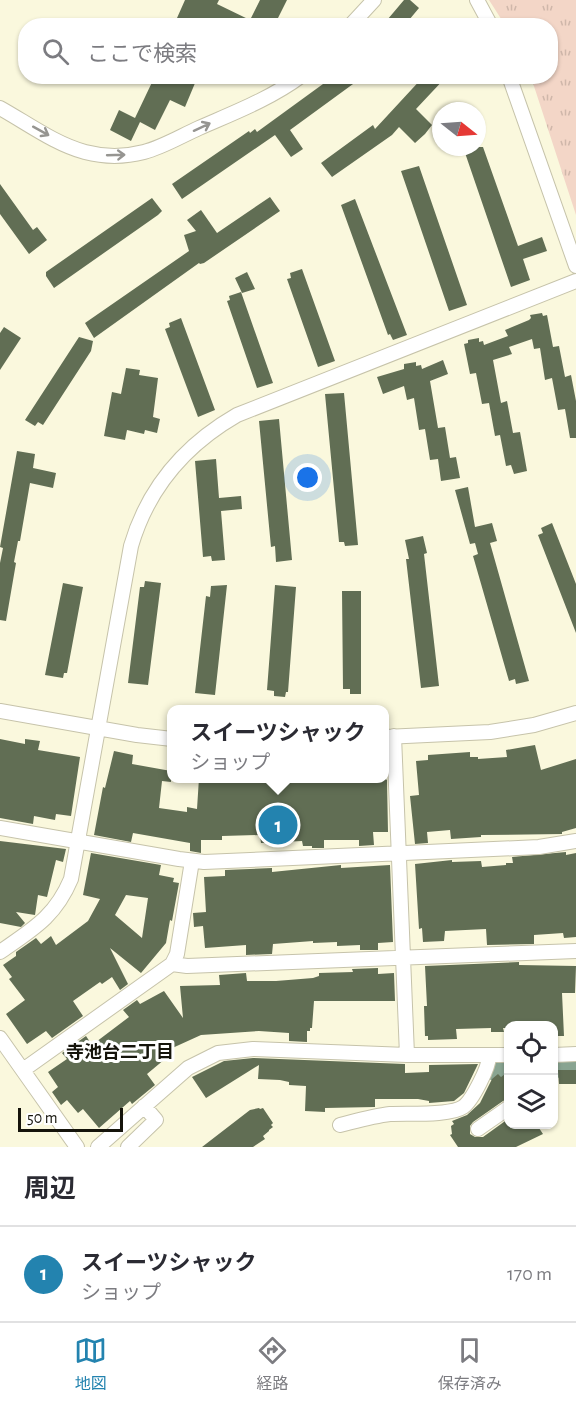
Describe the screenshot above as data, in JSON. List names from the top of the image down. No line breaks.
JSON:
{"districts":["寺池台二丁目"],"scale_bar":"50 m","north":"right","page":{"search":"ここで検索","popup":["スイーツシャック","ショップ"],"pins":"1","scale":"50 m","heading":"周辺","list":[{"mark":"1","name":"スイーツシャック","note":"ショップ","value":"170 m"}],"nav":["地図","経路","保存済み"]}}
